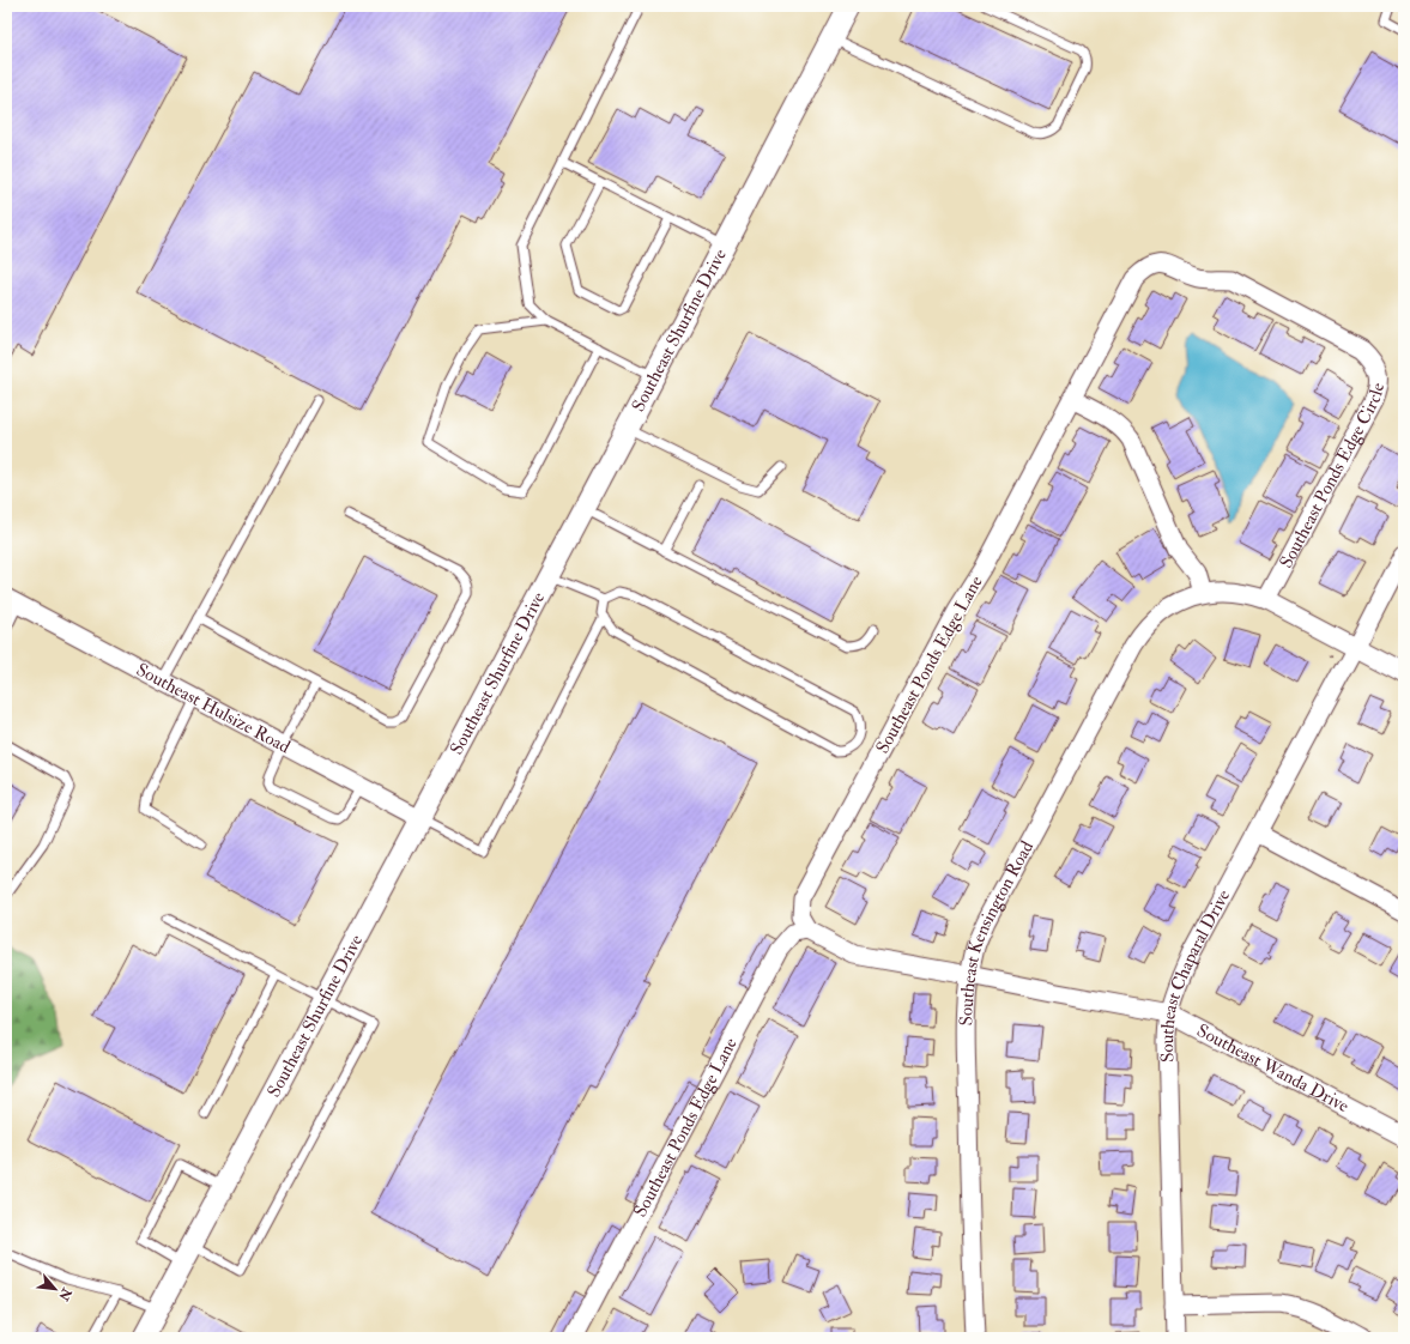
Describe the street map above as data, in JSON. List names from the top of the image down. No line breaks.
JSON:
{"streets":{"street":["Southeast Shurfine Drive","Southeast Ponds Edge Circle","Southeast Ponds Edge Lane","Southeast Hulsize Road","Southeast Kensington Road","Southeast Chaparal Drive","Southeast Wanda Drive"]},"crossings":[["Southeast Shurfine Drive","Southeast Hulsize Road"],["Southeast Ponds Edge Circle","Southeast Ponds Edge Lane"],["Southeast Ponds Edge Circle","Southeast Kensington Road"],["Southeast Kensington Road","Southeast Chaparal Drive"],["Southeast Kensington Road","Southeast Wanda Drive"],["Southeast Chaparal Drive","Southeast Wanda Drive"]],"north":"bottom right"}
